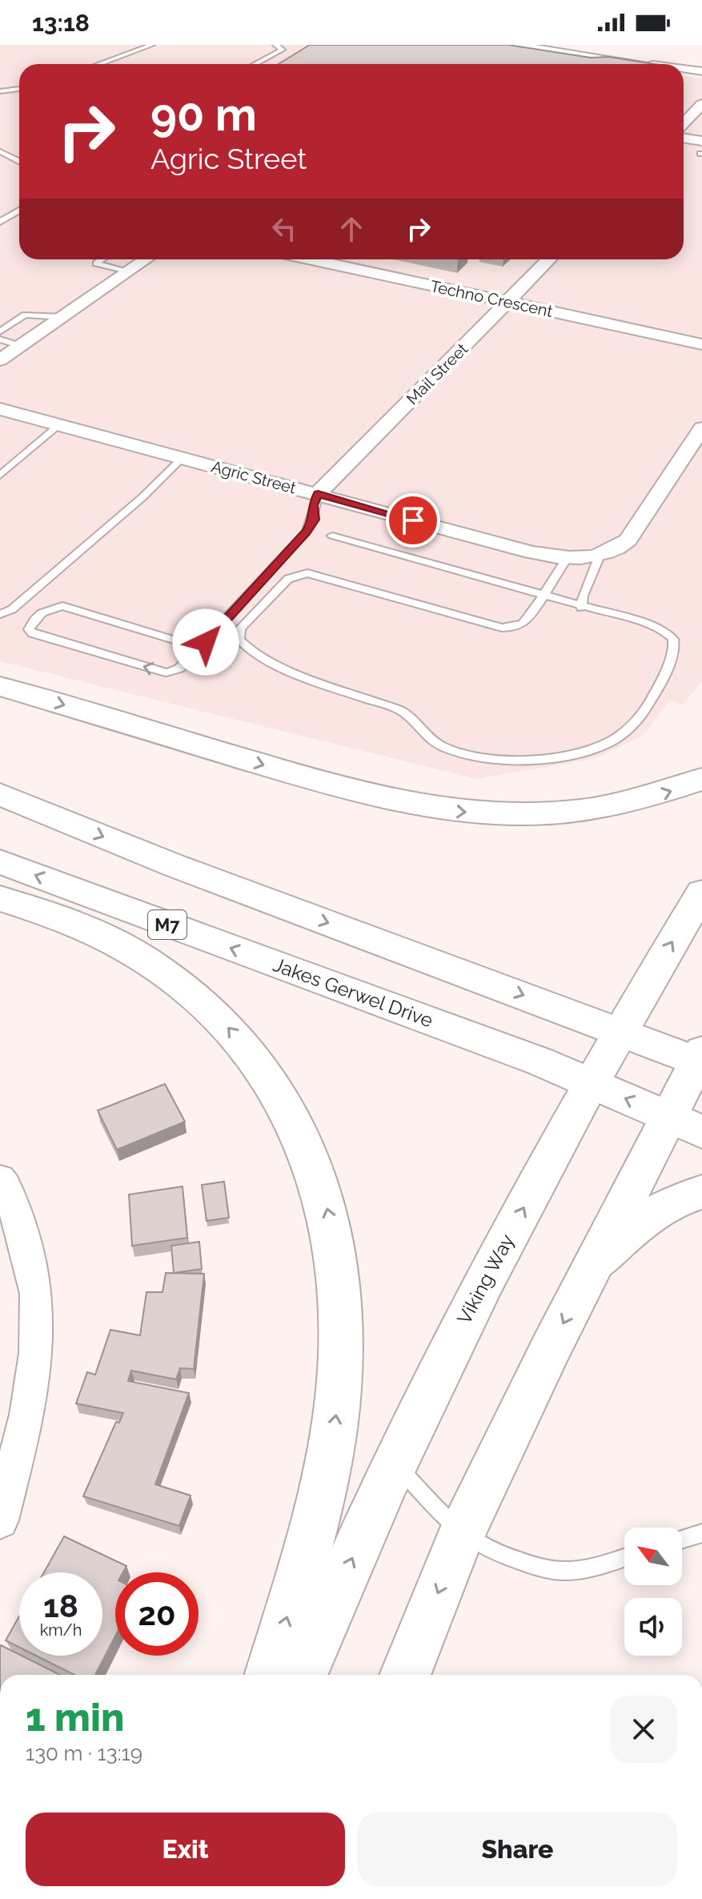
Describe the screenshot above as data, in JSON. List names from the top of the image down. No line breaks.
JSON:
{"streets":{"main road":["M7","Jakes Gerwel Drive","Viking Way"],"street":["Techno Crescent","Mail Street","Agric Street"]},"crossings":[["Techno Crescent","Mail Street"],["Mail Street","Agric Street"],["Jakes Gerwel Drive","Viking Way"]],"north":"top left","page":{"status":"13:18","turn":["90 m","Agric Street"],"speed":"18 km/h","limit":"20","heading":["1 min","130 m · 13:19"],"buttons":["Exit","Share"]}}
